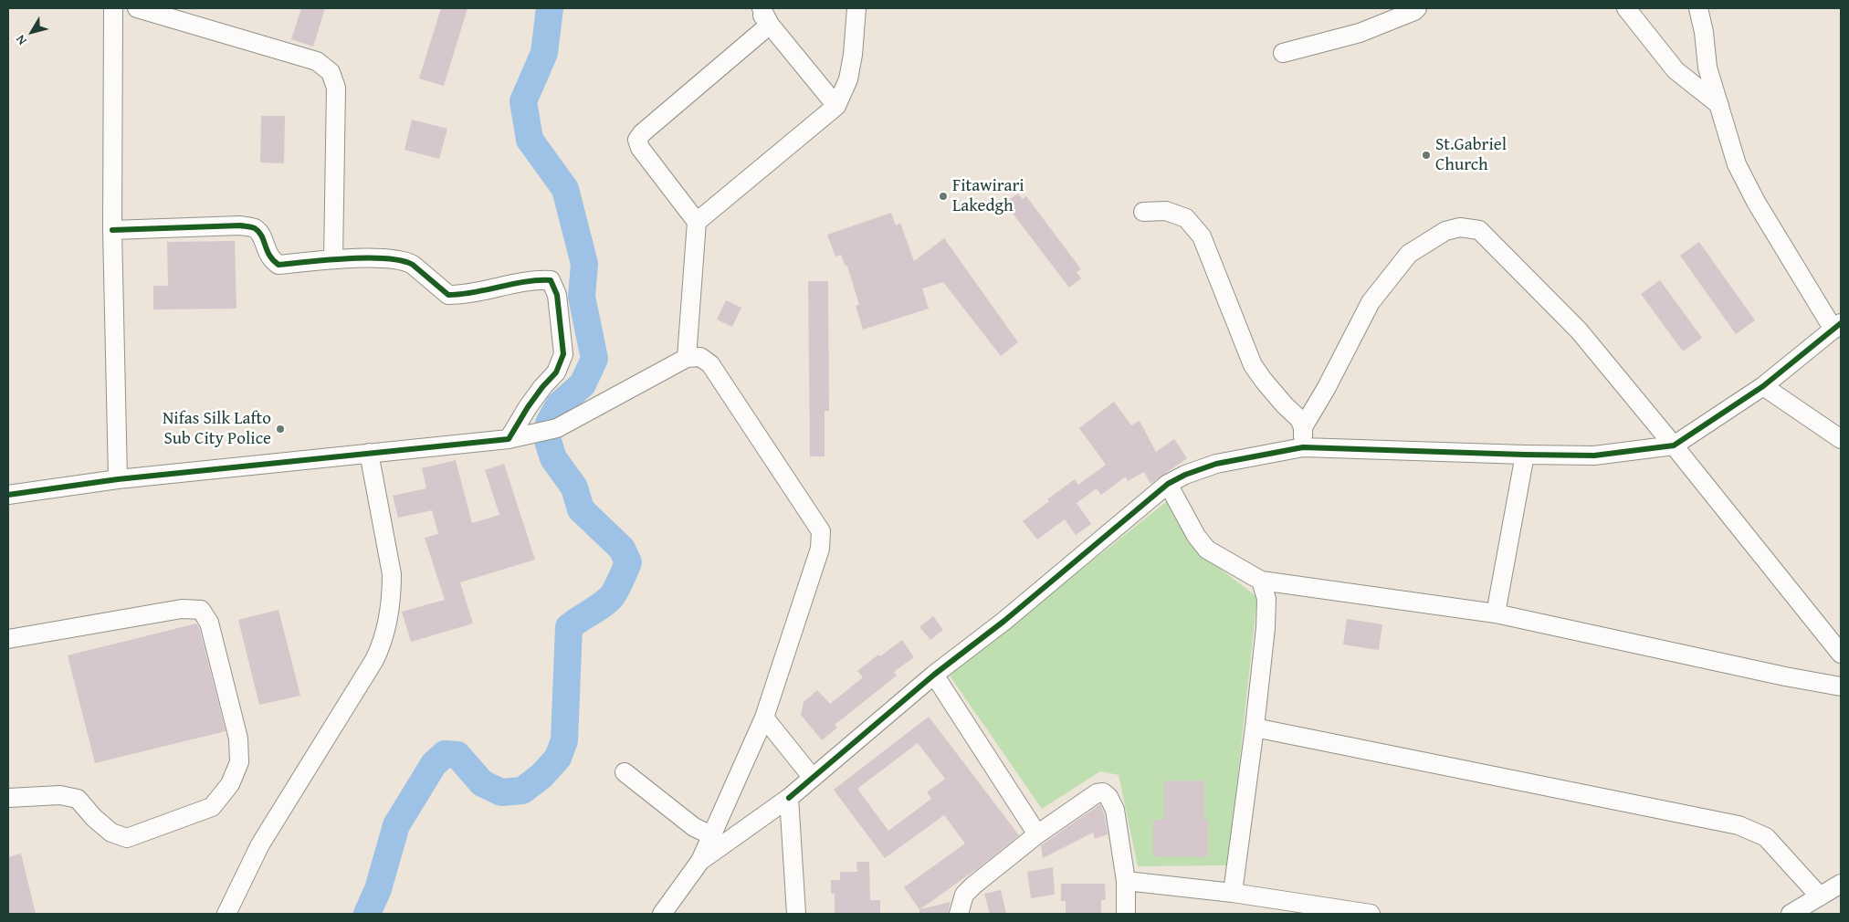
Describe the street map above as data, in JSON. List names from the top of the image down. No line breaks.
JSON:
{"places":["St.Gabriel Church","Fitawirari Lakedgh","Nifas Silk Lafto Sub City Police"],"north":"bottom left"}
